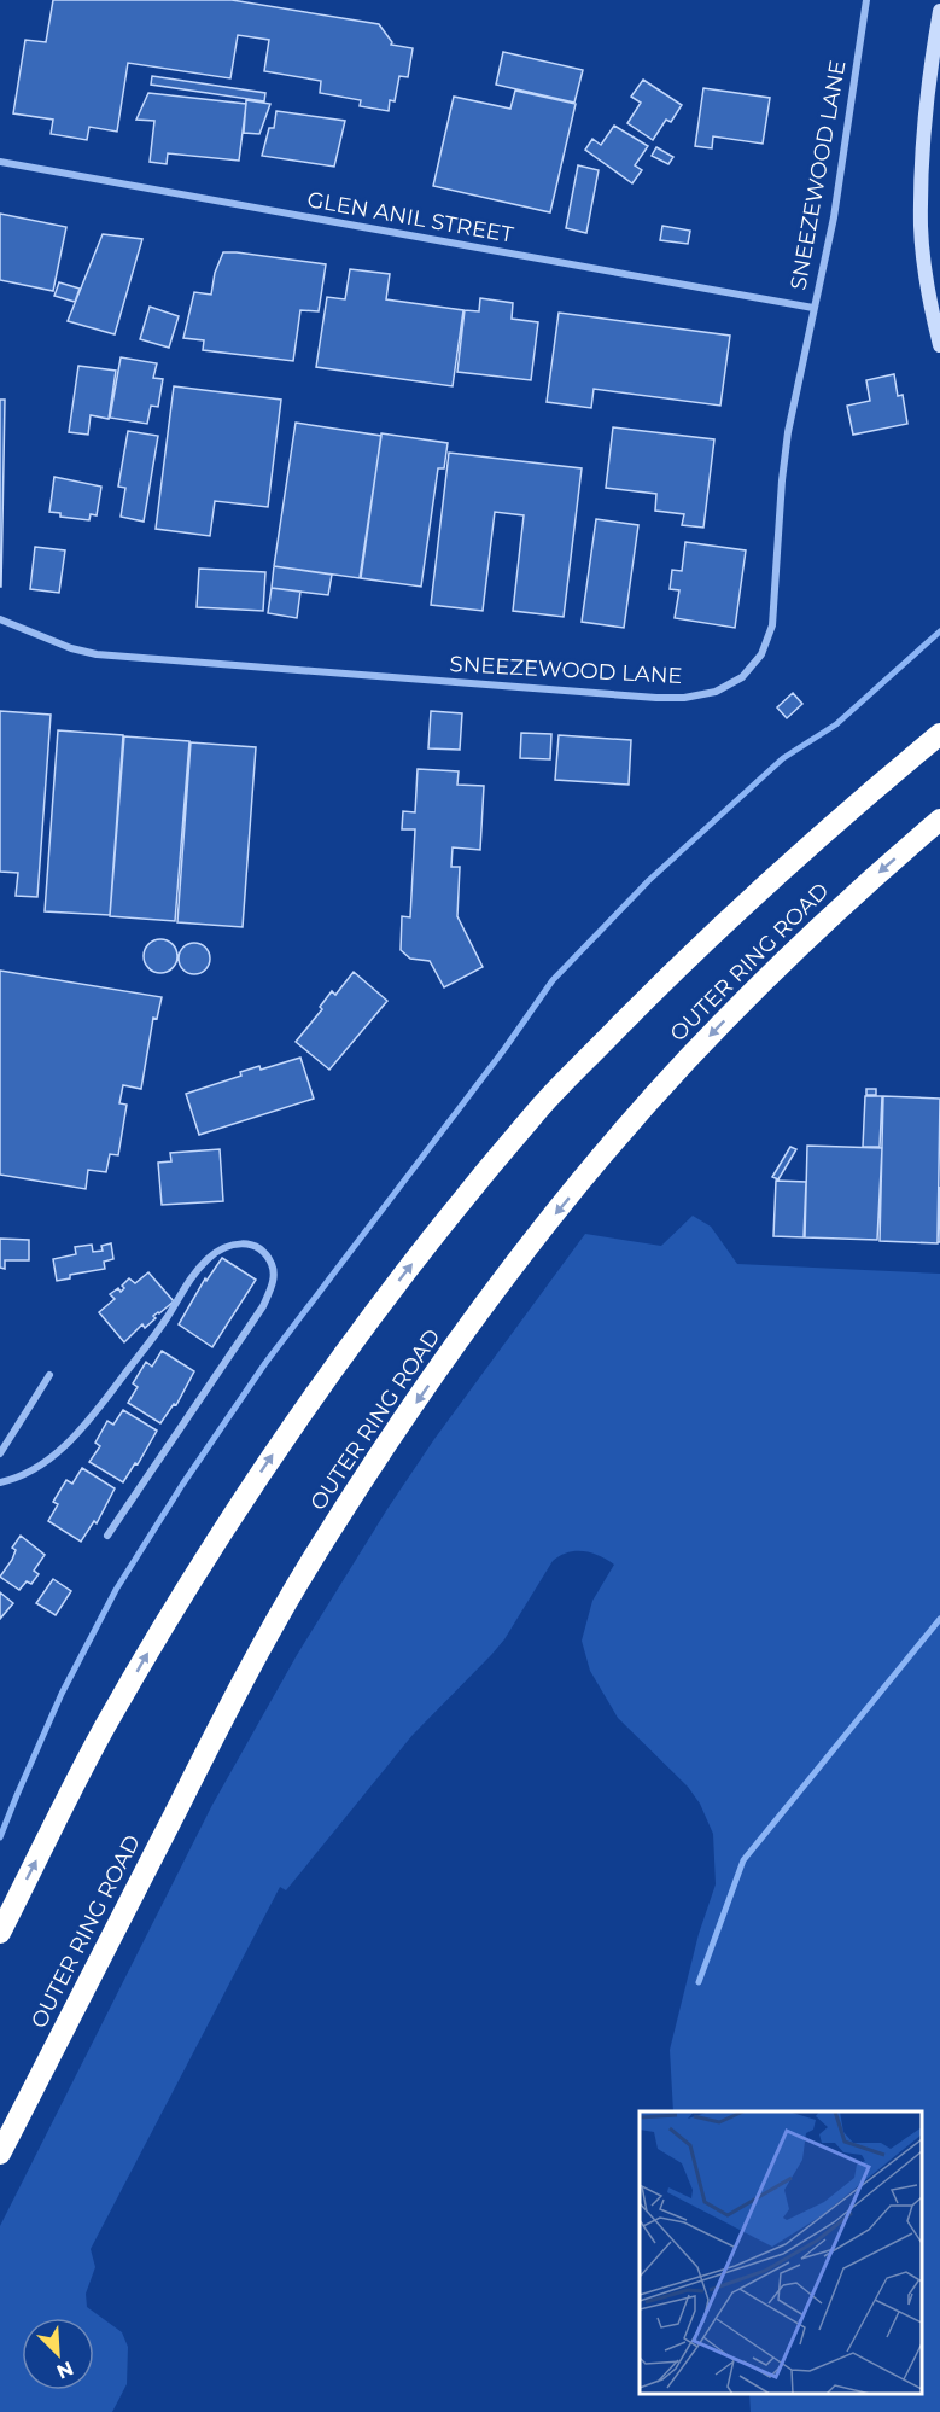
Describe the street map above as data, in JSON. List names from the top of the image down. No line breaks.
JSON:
{"streets":{"highway":["OUTER RING ROAD"],"street":["SNEEZEWOOD LANE","GLEN ANIL STREET"]},"crossings":[["SNEEZEWOOD LANE","GLEN ANIL STREET"]],"north":"bottom right"}
